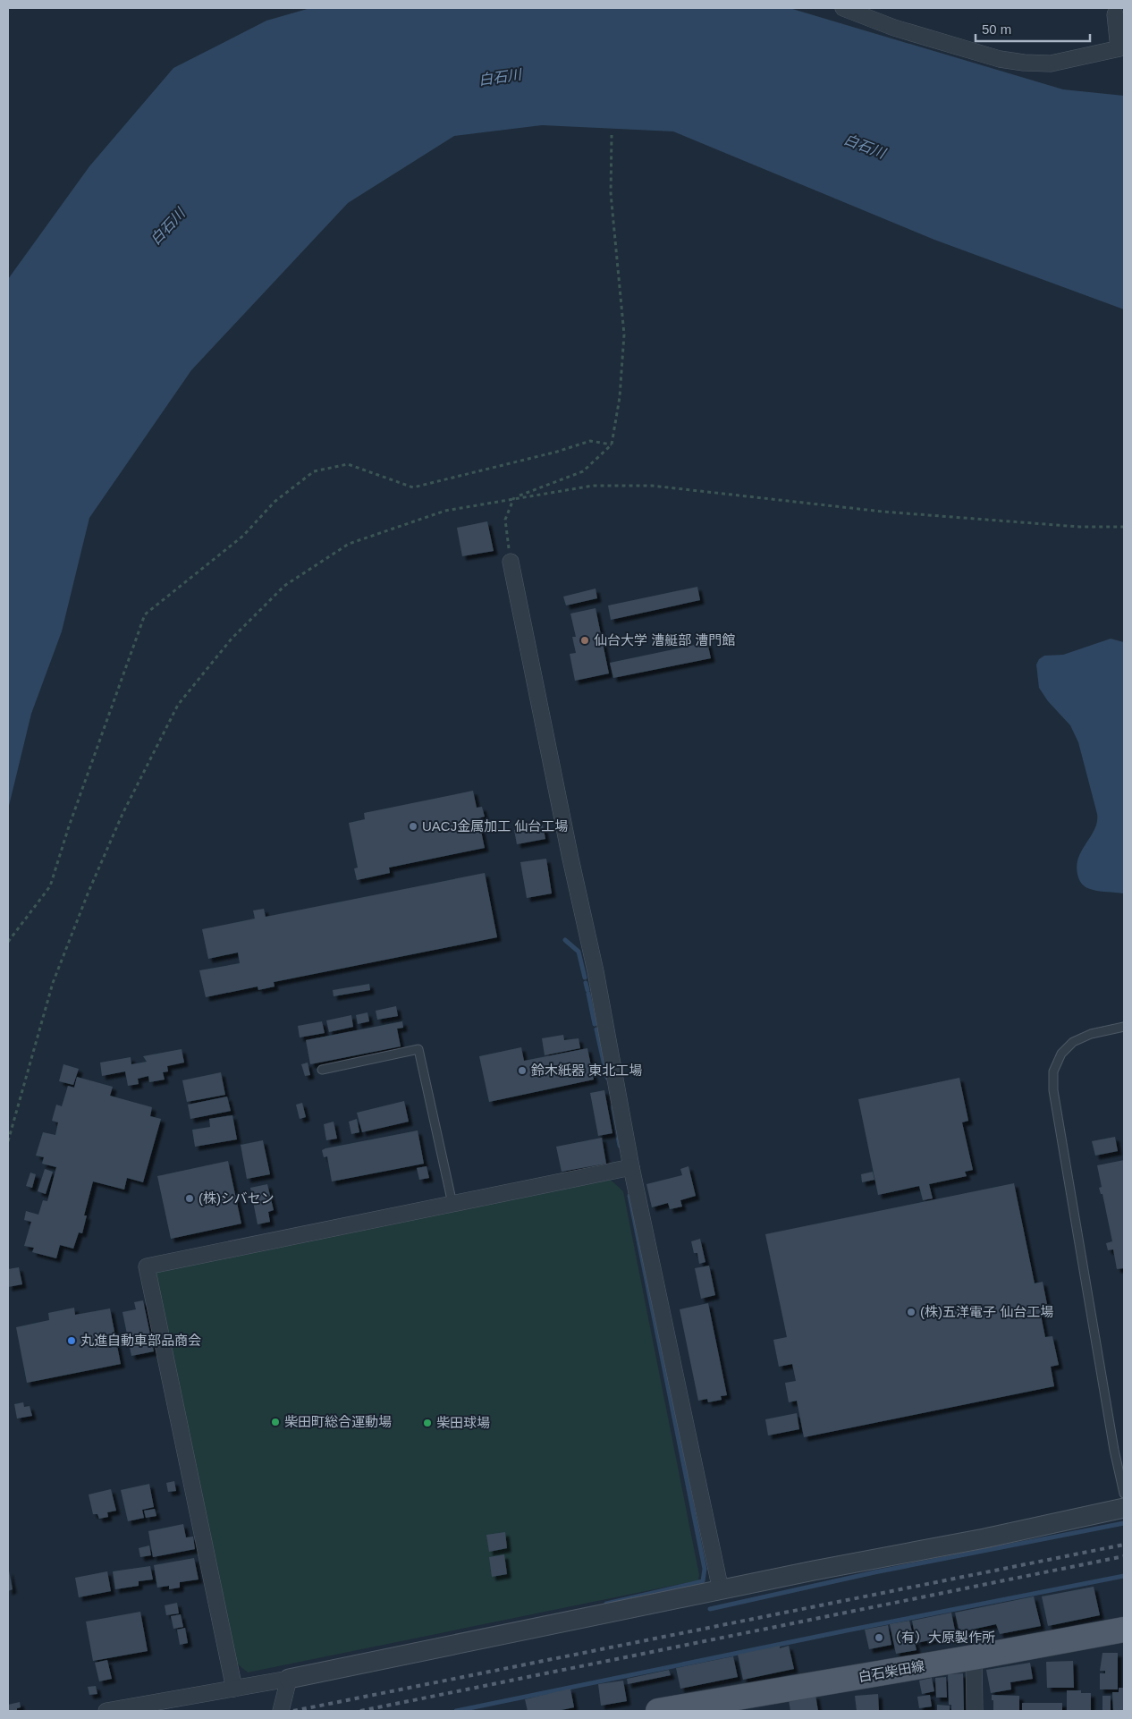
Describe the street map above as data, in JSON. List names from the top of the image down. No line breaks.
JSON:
{"streets":{"main road":["白石柴田線"]},"water":["白石川"],"places":["仙台大学 漕艇部 漕門館","UACJ金属加工 仙台工場","鈴木紙器 東北工場","(株)シバセン","(株)五洋電子 仙台工場","丸進自動車部品商会","柴田町総合運動場","柴田球場","（有）大原製作所"],"scale_bar":"50 m"}
